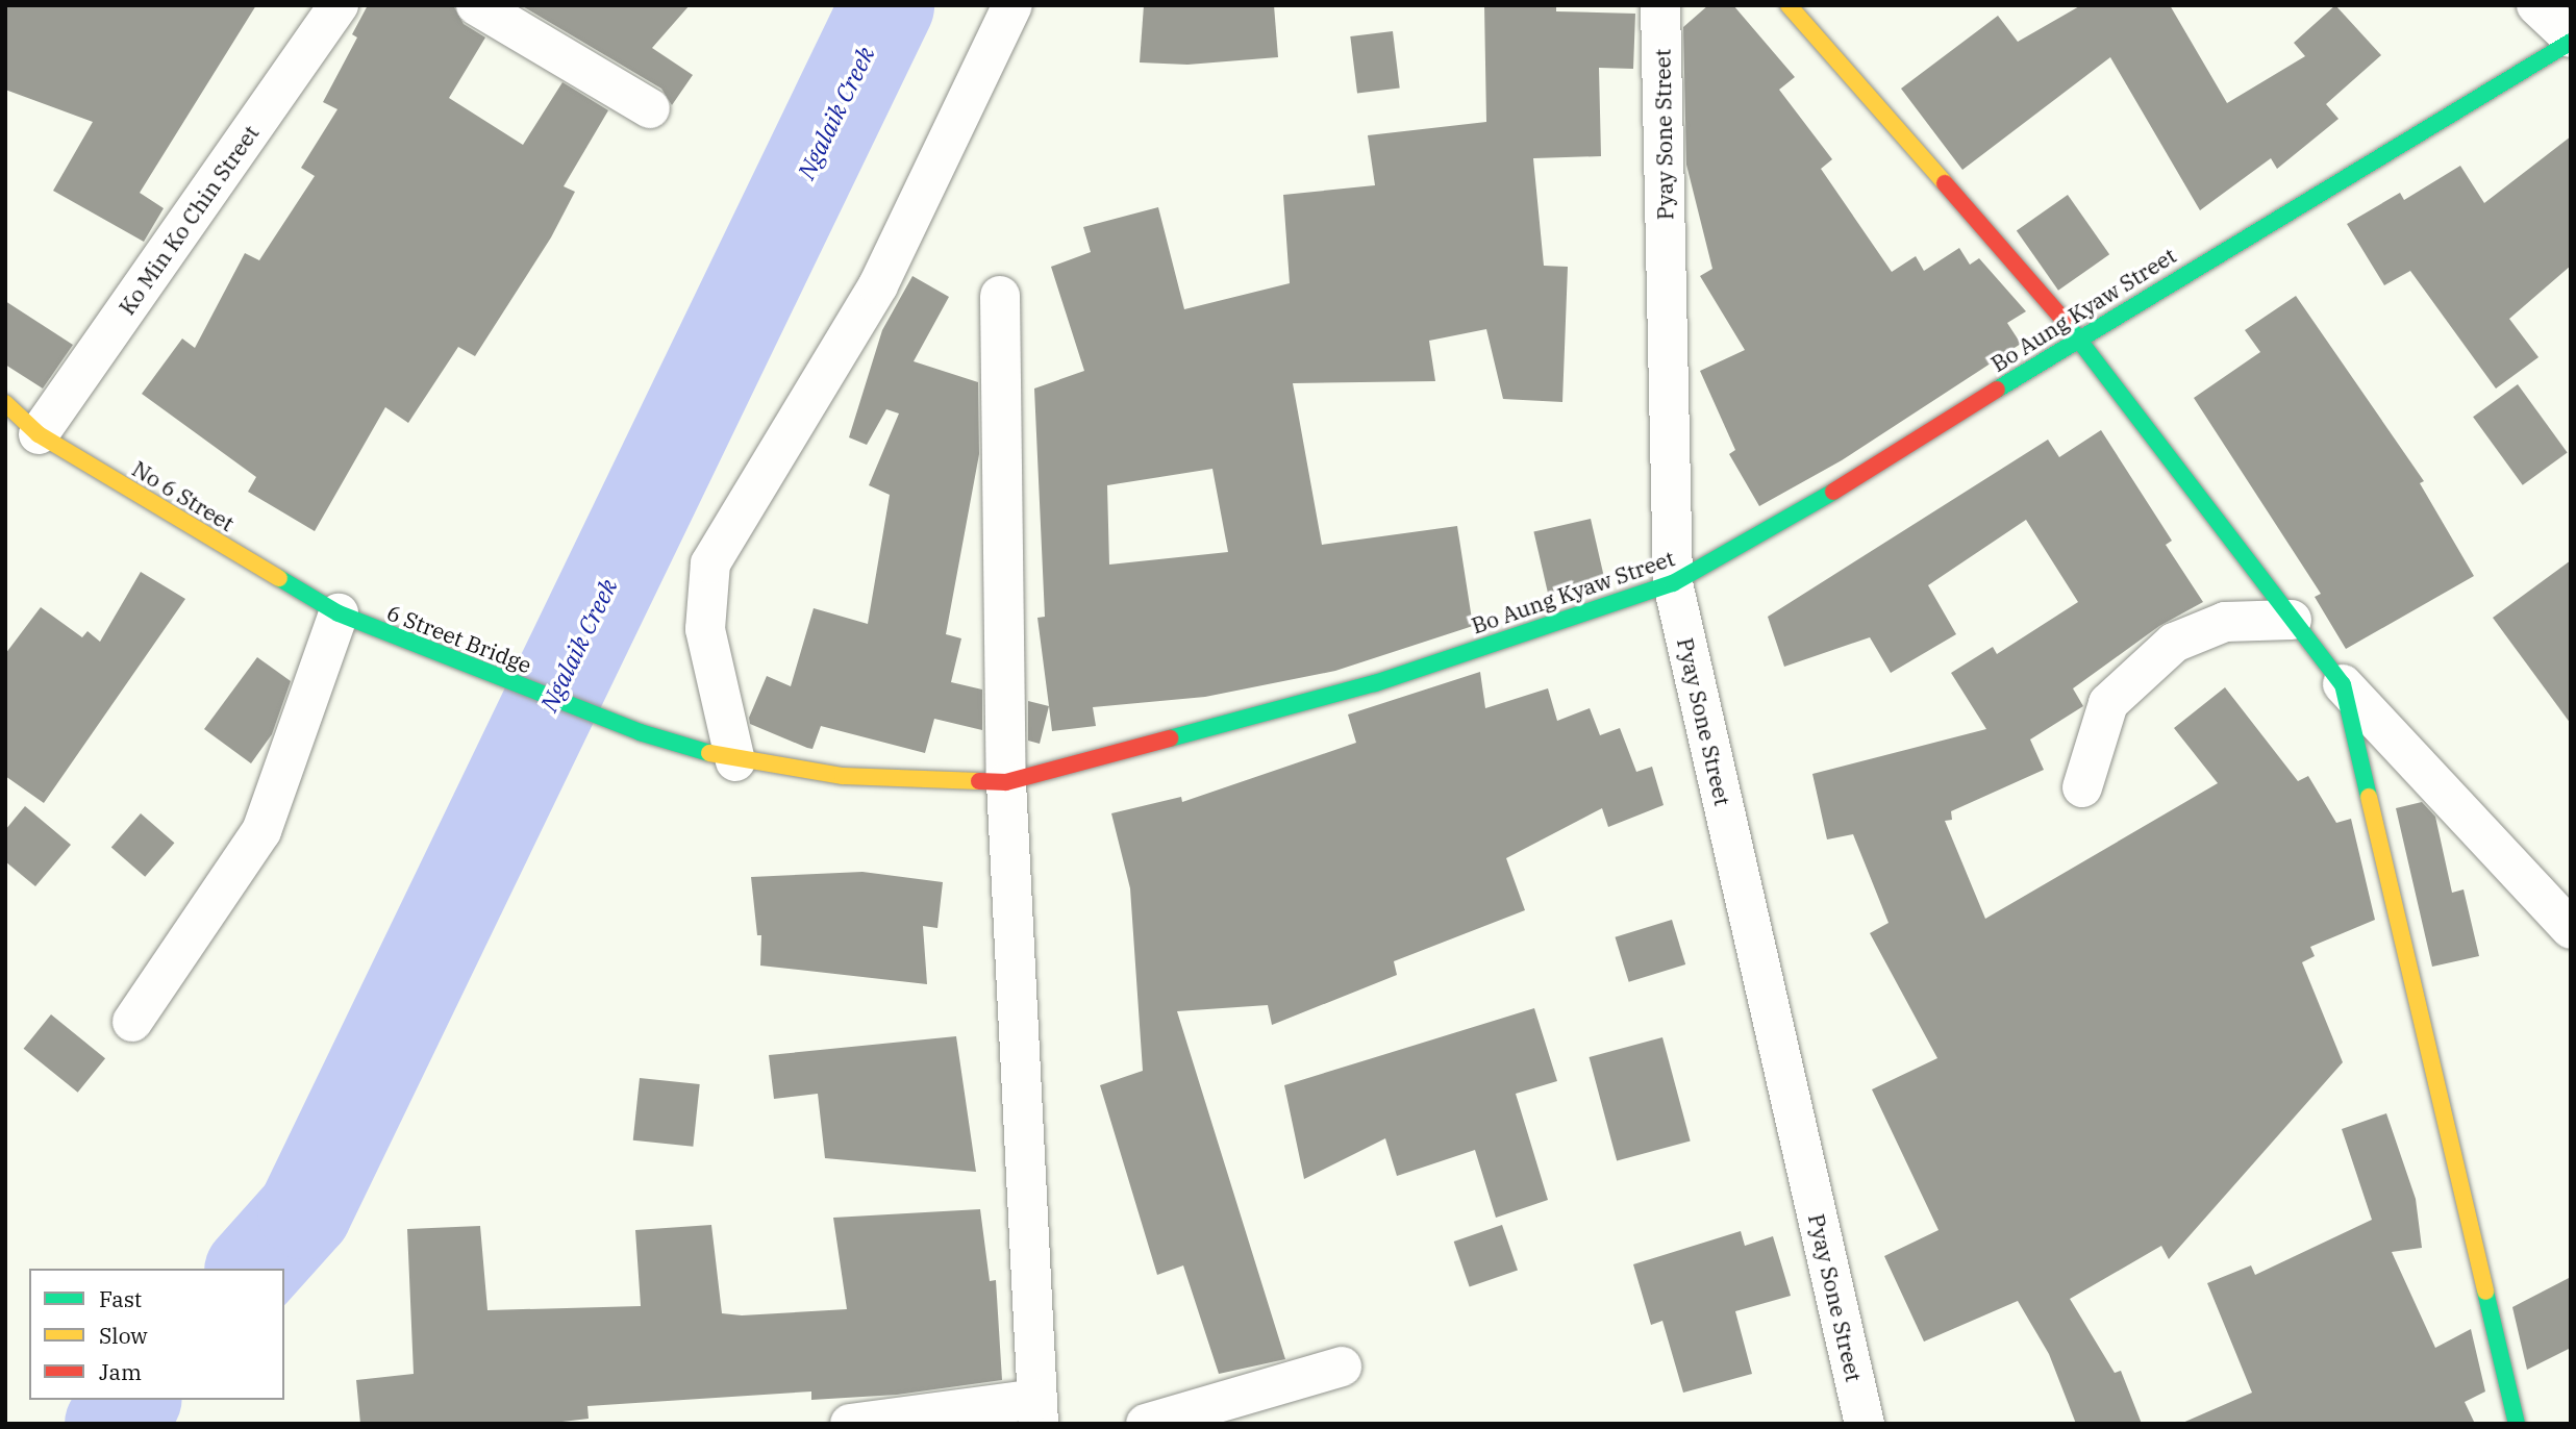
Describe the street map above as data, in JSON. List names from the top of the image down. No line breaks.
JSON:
{"streets":{"street":["Pyay Sone Street","Ko Min Ko Chin Street","Bo Aung Kyaw Street","No 6 Street","6 Street Bridge"]},"crossings":[["Pyay Sone Street","Bo Aung Kyaw Street"],["Ko Min Ko Chin Street","No 6 Street"],["Bo Aung Kyaw Street","6 Street Bridge"],["No 6 Street","6 Street Bridge"]],"water":["Ngalaik Creek"],"legend":["Fast","Slow","Jam"]}
